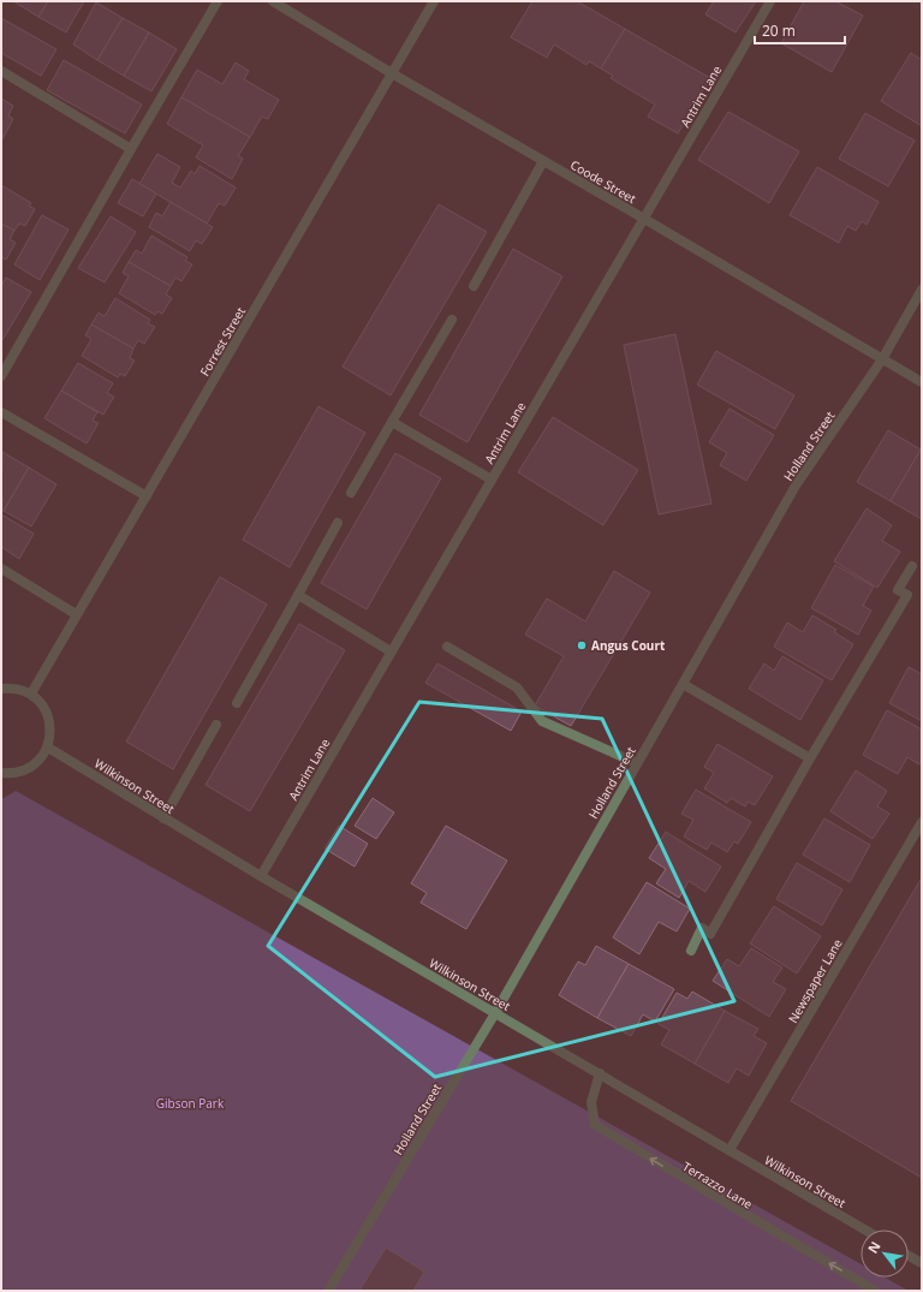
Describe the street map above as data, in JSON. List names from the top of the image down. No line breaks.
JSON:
{"streets":{"street":["Antrim Lane","Coode Street","Forrest Street","Holland Street","Wilkinson Street","Newspaper Lane","Terrazzo Lane"]},"crossings":[["Antrim Lane","Coode Street"],["Antrim Lane","Wilkinson Street"],["Coode Street","Forrest Street"],["Coode Street","Holland Street"],["Holland Street","Wilkinson Street"],["Wilkinson Street","Newspaper Lane"],["Wilkinson Street","Terrazzo Lane"]],"one_way":["Terrazzo Lane"],"parks":["Gibson Park"],"places":["Angus Court"],"scale_bar":"20 m","north":"top left"}
